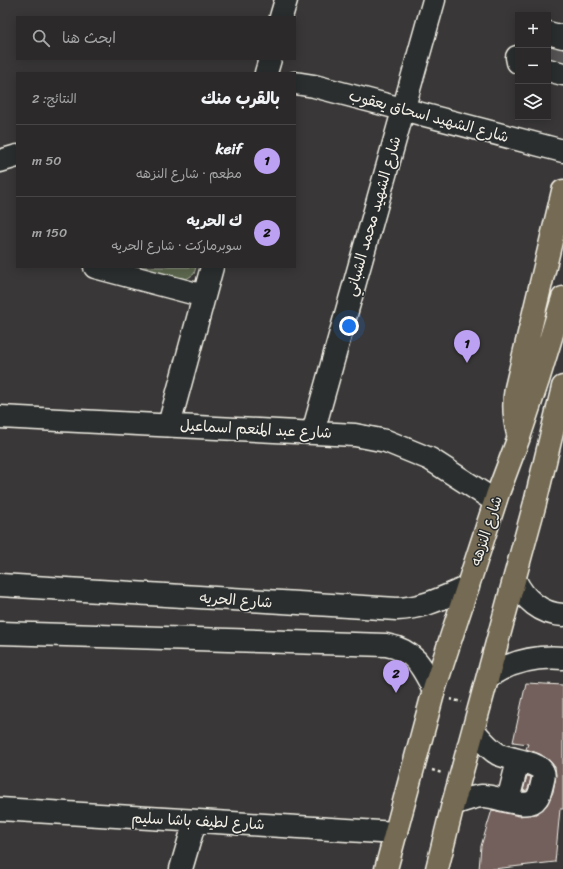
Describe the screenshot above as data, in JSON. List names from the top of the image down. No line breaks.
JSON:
{"streets":{"main road":["شارع النزهه"],"street":["شارع الشهيد اسحاق يعقوب","شارع الشهيد محمد الشباني","شارع عبد المنعم اسماعيل","شارع الحريه","شارع لطيف باشا سليم"]},"crossings":[["شارع الشهيد اسحاق يعقوب","شارع الشهيد محمد الشباني"],["شارع الشهيد محمد الشباني","شارع عبد المنعم اسماعيل"],["شارع عبد المنعم اسماعيل","شارع النزهه"],["شارع النزهه","شارع الحريه"],["شارع النزهه","شارع لطيف باشا سليم"]],"page":{"map_buttons":["+","−"],"search":"ابحث هنا","heading":["بالقرب منك","النتائج: 2"],"list":[{"mark":"1","name":"keif","note":"مطعم · شارع النزهه","value":"50 m"},{"mark":"2","name":"ك الحريه","note":"سوبرماركت · شارع الحريه","value":"150 m"}],"pins":["1","2"]}}
